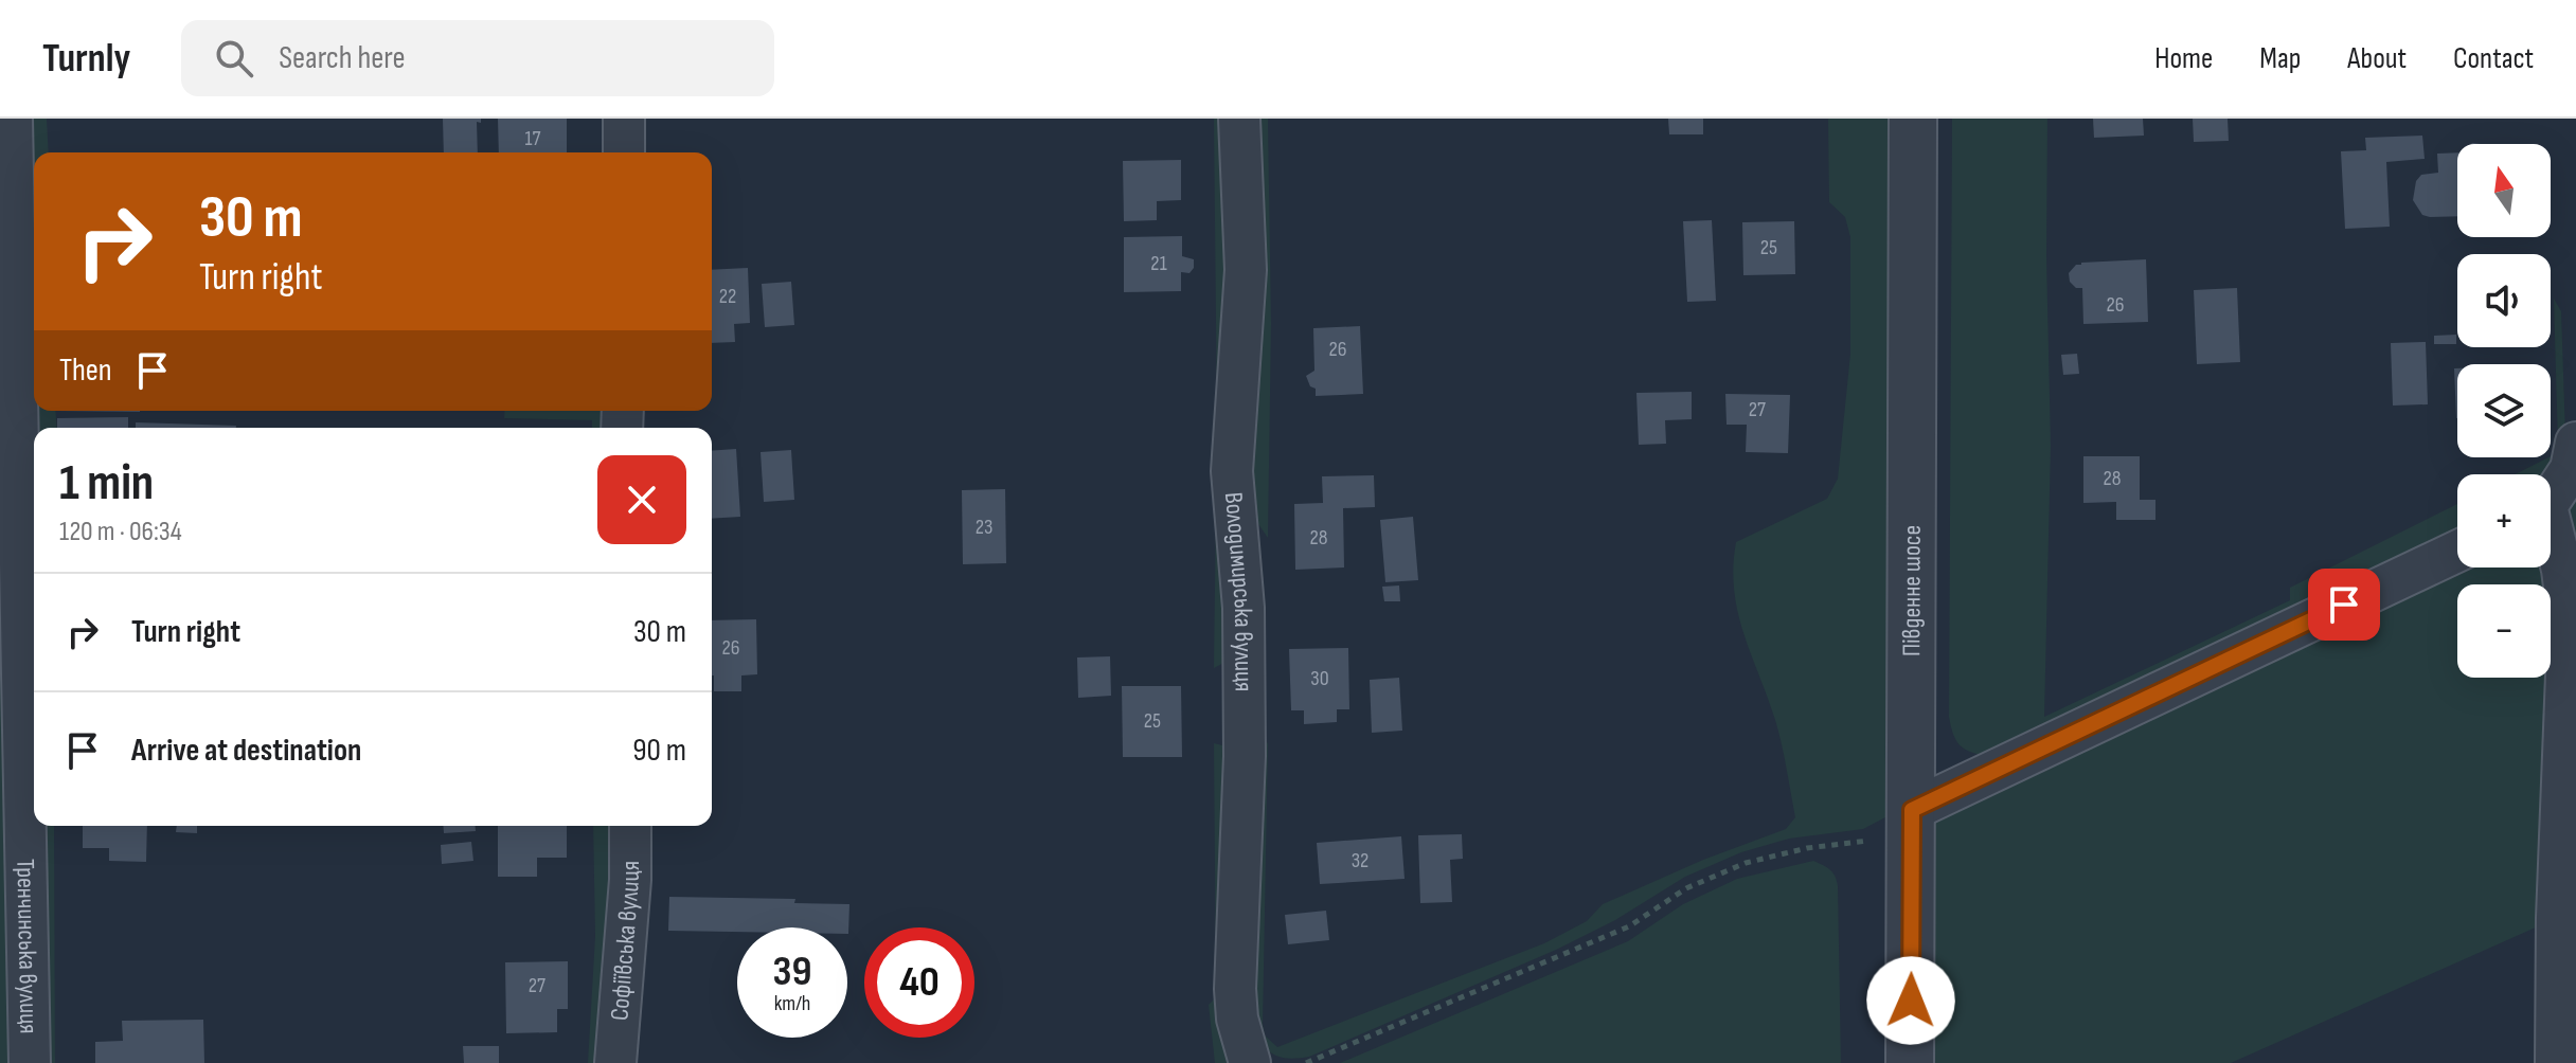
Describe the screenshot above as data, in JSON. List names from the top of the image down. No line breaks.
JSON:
{"streets":{"street":["Південне шосе","Володимирська вулиця","Софіївська вулиця","Тренчинська вулиця"]},"house_numbers":["17","25","21","22","26","26","27","28","23","28","26","30","25","32","27"],"north":"top","page":{"header":"Turnly","search":"Search here","nav":["Home","Map","About","Contact"],"map_buttons":["+","−"],"turn":["30 m","Turn right"],"then":"Then","heading":["1 min","120 m · 06:34"],"list":[{"name":"Turn right","value":"30 m"},{"name":"Arrive at destination","value":"90 m"}],"speed":"39 km/h","limit":"40"}}
